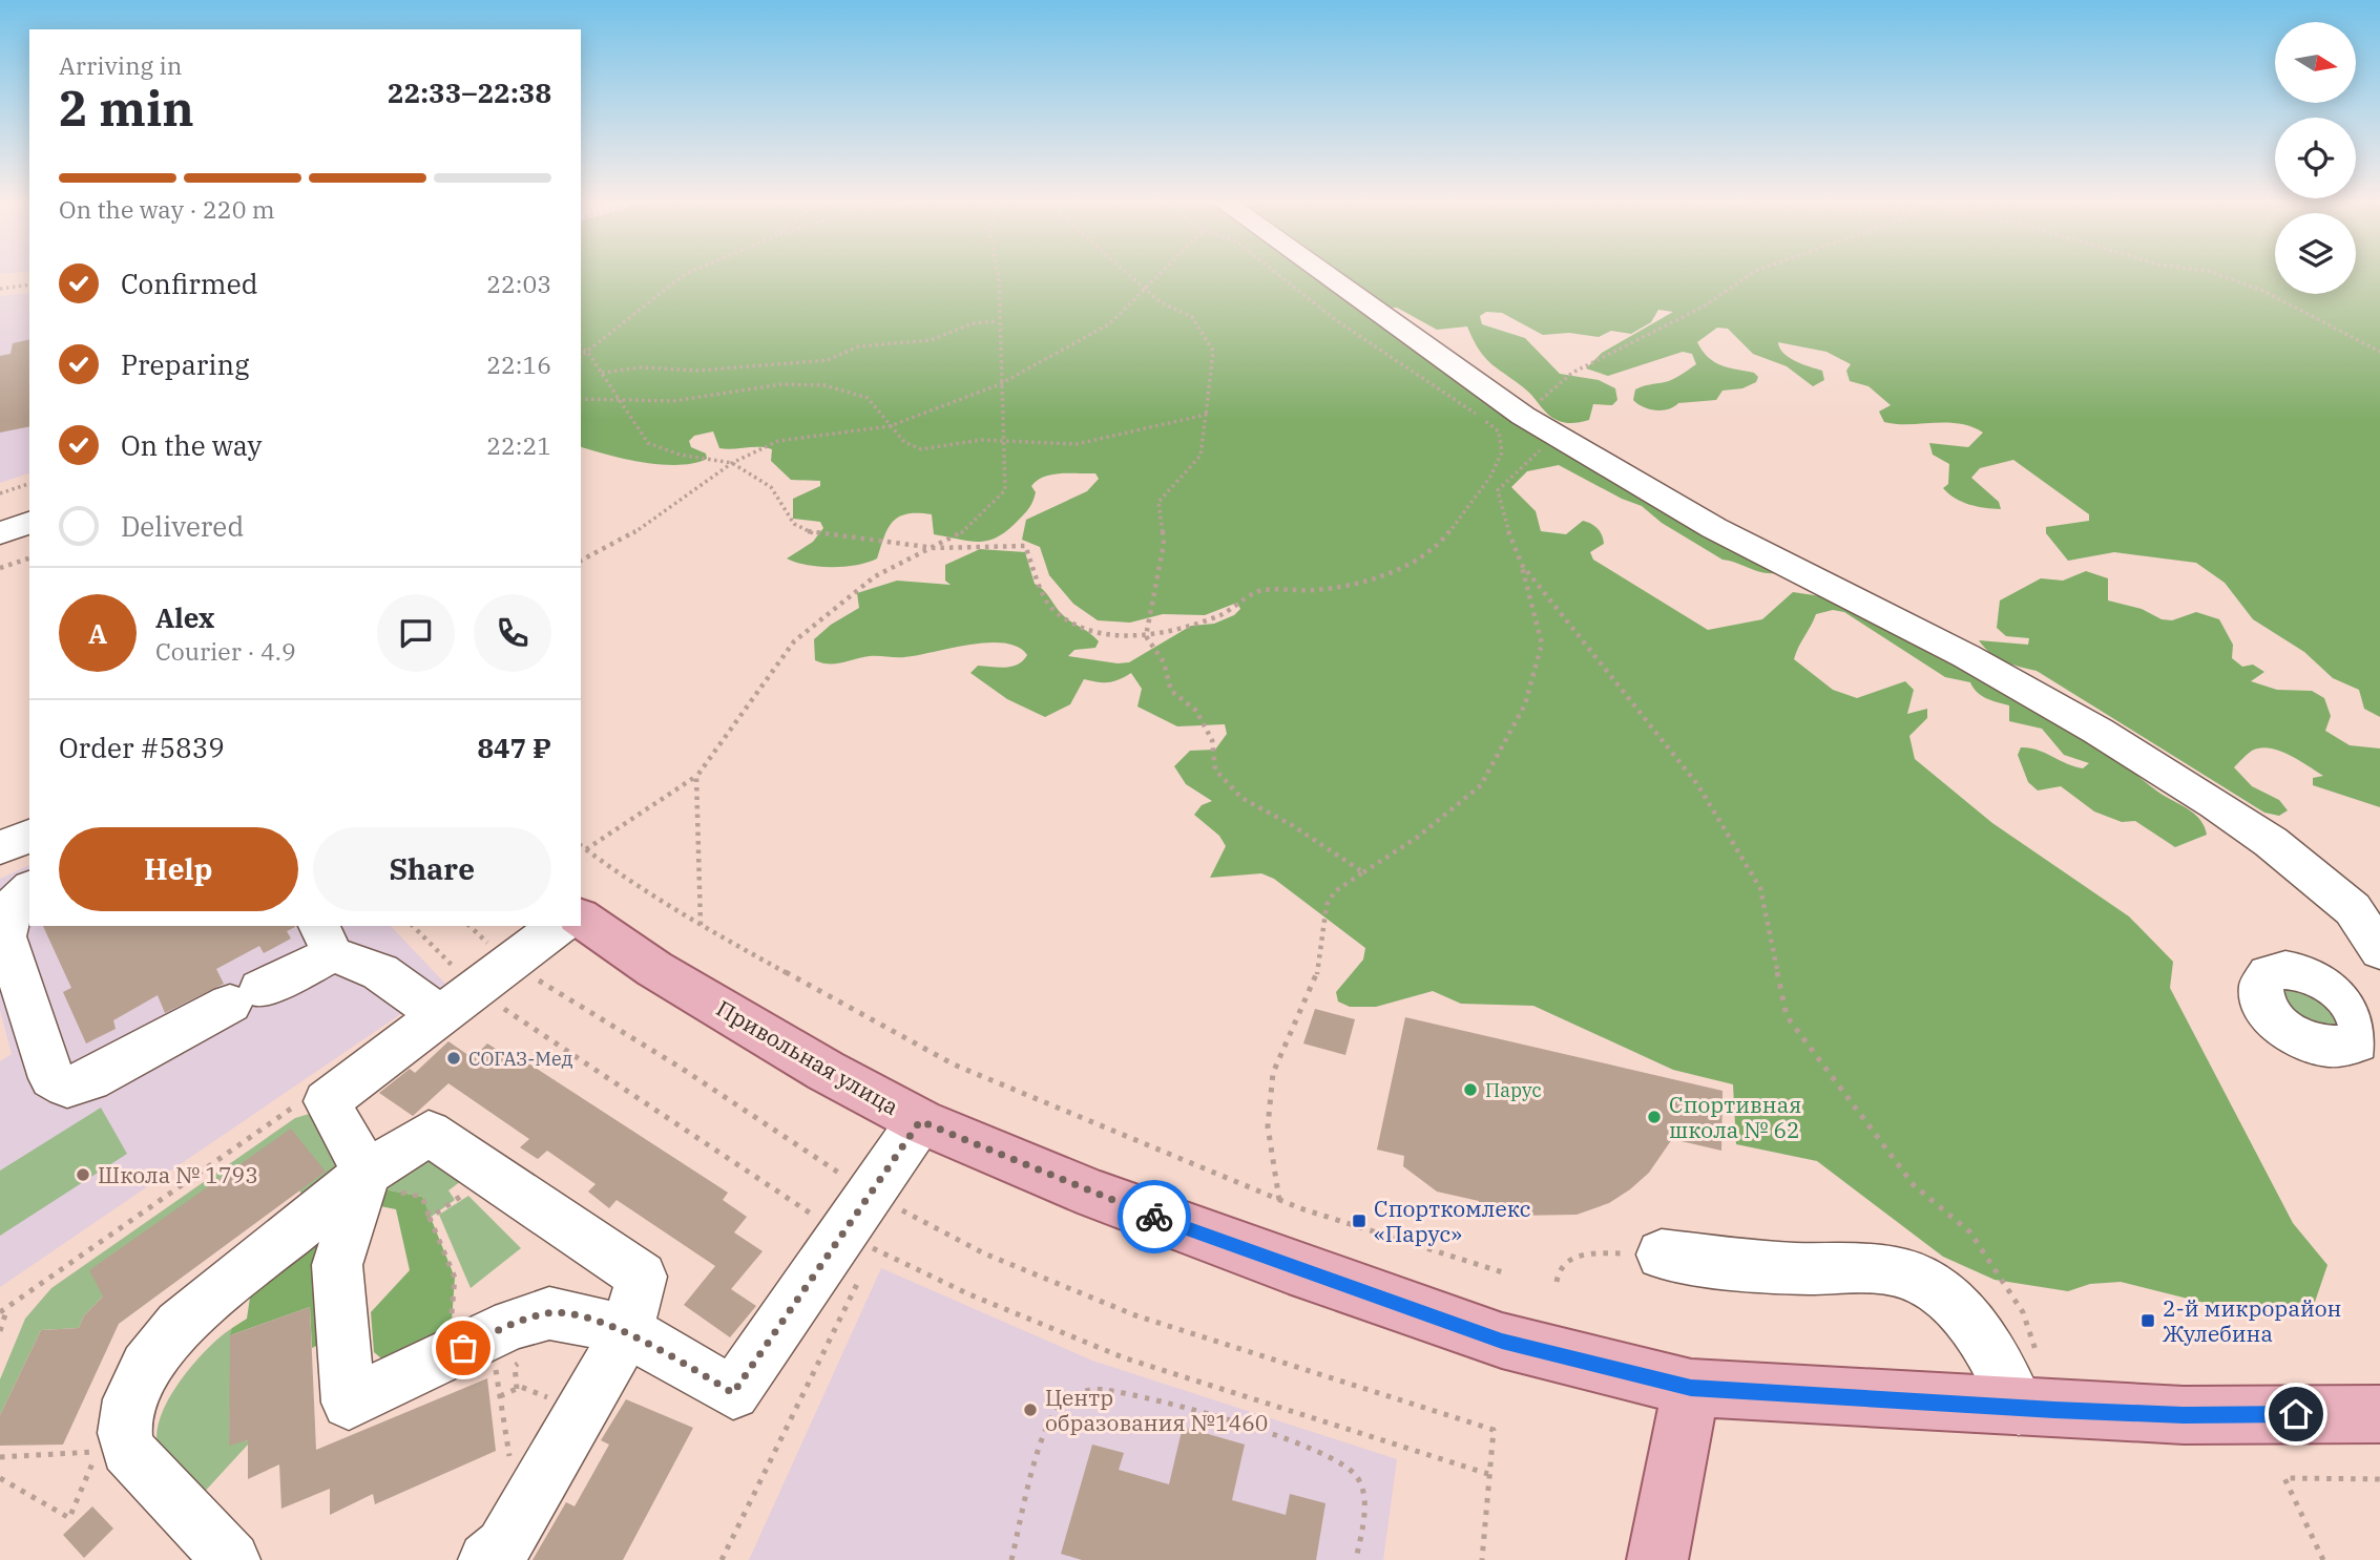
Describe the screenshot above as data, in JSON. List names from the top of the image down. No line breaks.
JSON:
{"streets":{"main road":["Привольная улица"]},"places":{"other":["СОГАЗ-Мед","Парус","Спортивная школа № 62","Школа № 1793","Центр образования №1460"],"transit":["Спорткомлекс «Парус»","2-й микрорайон Жулебина"]},"north":"right","page":{"heading":["2 min","Arriving in","22:33–22:38"],"panel":["Alex","Courier · 4.9","Order #5839","847 ₽"],"bar":"On the way · 220 m","list":[["Confirmed","22:03"],["Preparing","22:16"],["On the way","22:21"],"Delivered"],"round":"A","buttons":["Help","Share"]}}
